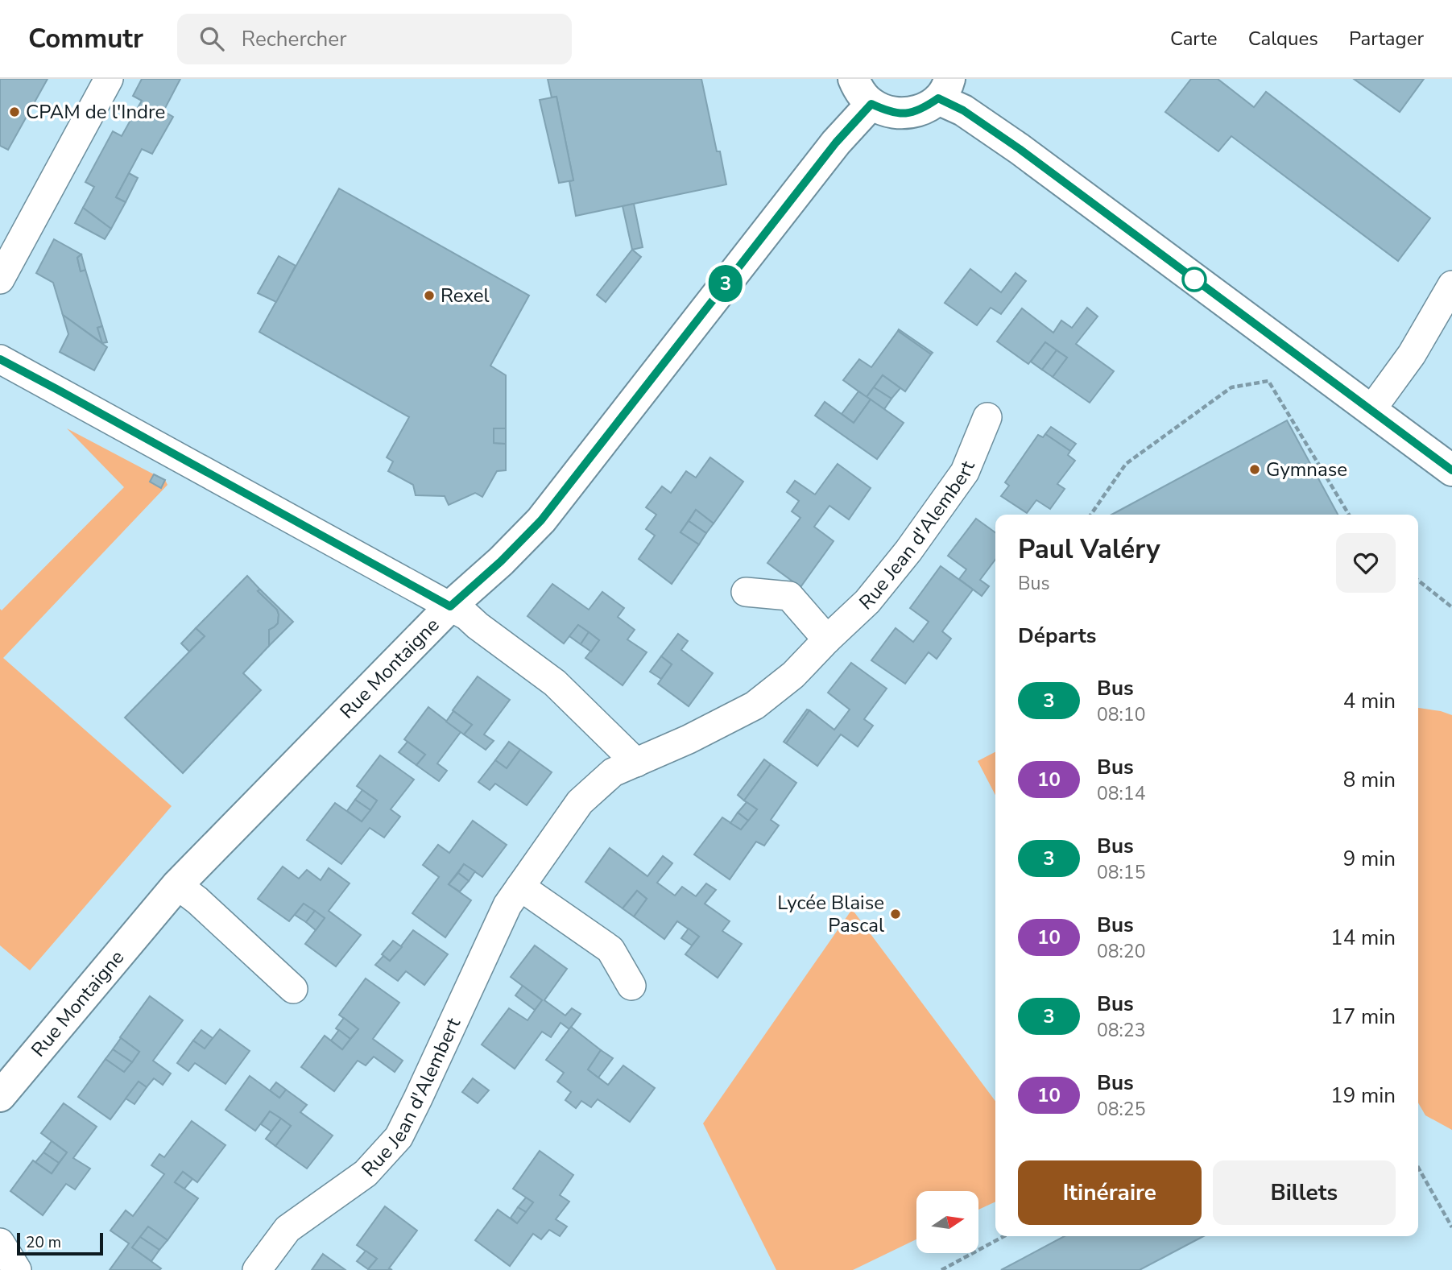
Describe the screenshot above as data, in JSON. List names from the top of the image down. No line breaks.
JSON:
{"streets":{"street":["Rue Jean d'Alembert","Rue Montaigne"]},"places":["CPAM de l'Indre","Rexel","Gymnase","Lycée Blaise Pascal"],"lines":["bus line 3"],"scale_bar":"20 m","north":"right","page":{"header":"Commutr","search":"Rechercher","nav":["Carte","Calques","Partager"],"on_map":"3","heading":[["Paul Valéry","Bus"],"Départs"],"list":[{"mark":"3","name":"Bus","note":"08:10","value":"4 min"},{"mark":"10","name":"Bus","note":"08:14","value":"8 min"},{"mark":"3","name":"Bus","note":"08:15","value":"9 min"},{"mark":"10","name":"Bus","note":"08:20","value":"14 min"},{"mark":"3","name":"Bus","note":"08:23","value":"17 min"},{"mark":"10","name":"Bus","note":"08:25","value":"19 min"}],"buttons":["Itinéraire","Billets"],"scale":"20 m"}}
